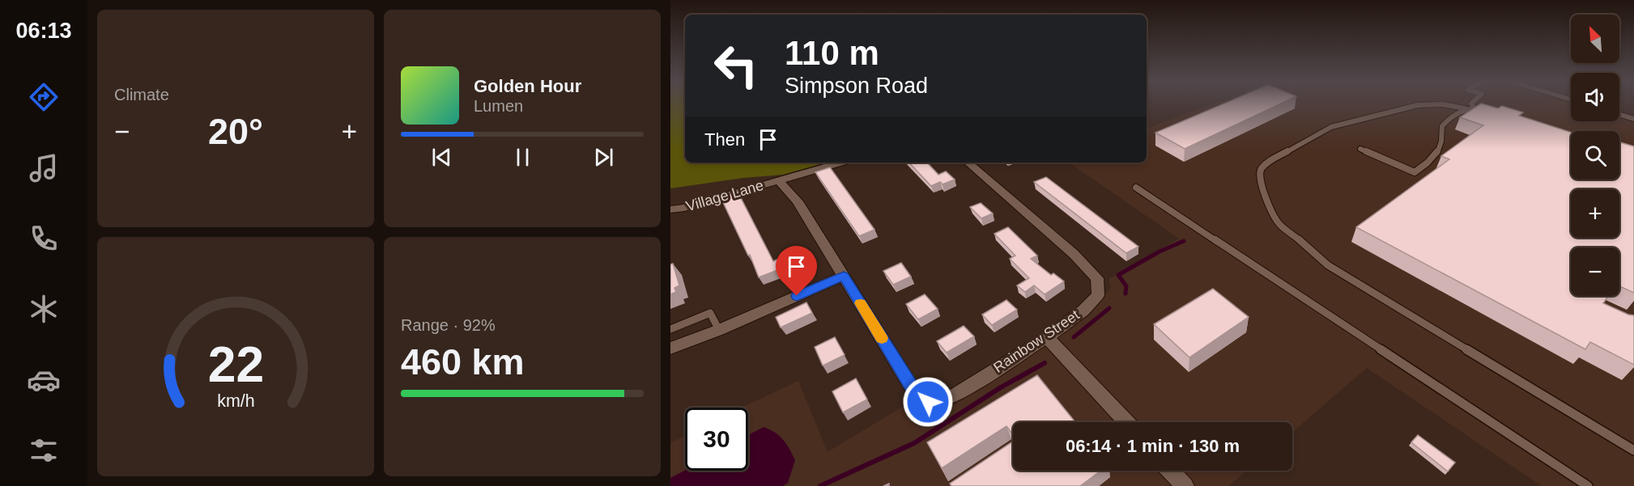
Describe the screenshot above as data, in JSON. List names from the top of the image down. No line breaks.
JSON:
{"streets":{"street":["Village Lane","Rainbow Street"]},"crossings":[["Village Lane","Rainbow Street"]],"north":"top left","page":{"tabs":"06:13","tile":["Climate",["Range · 92%","460 km"]],"map_buttons":["+","−"],"turn":["110 m","Simpson Road"],"song":["Golden Hour","Lumen"],"heat":["−","20°","+"],"then":"Then","limit":"30","trip":"06:14 · 1 min · 130 m","gauge":["22","km/h"]}}
